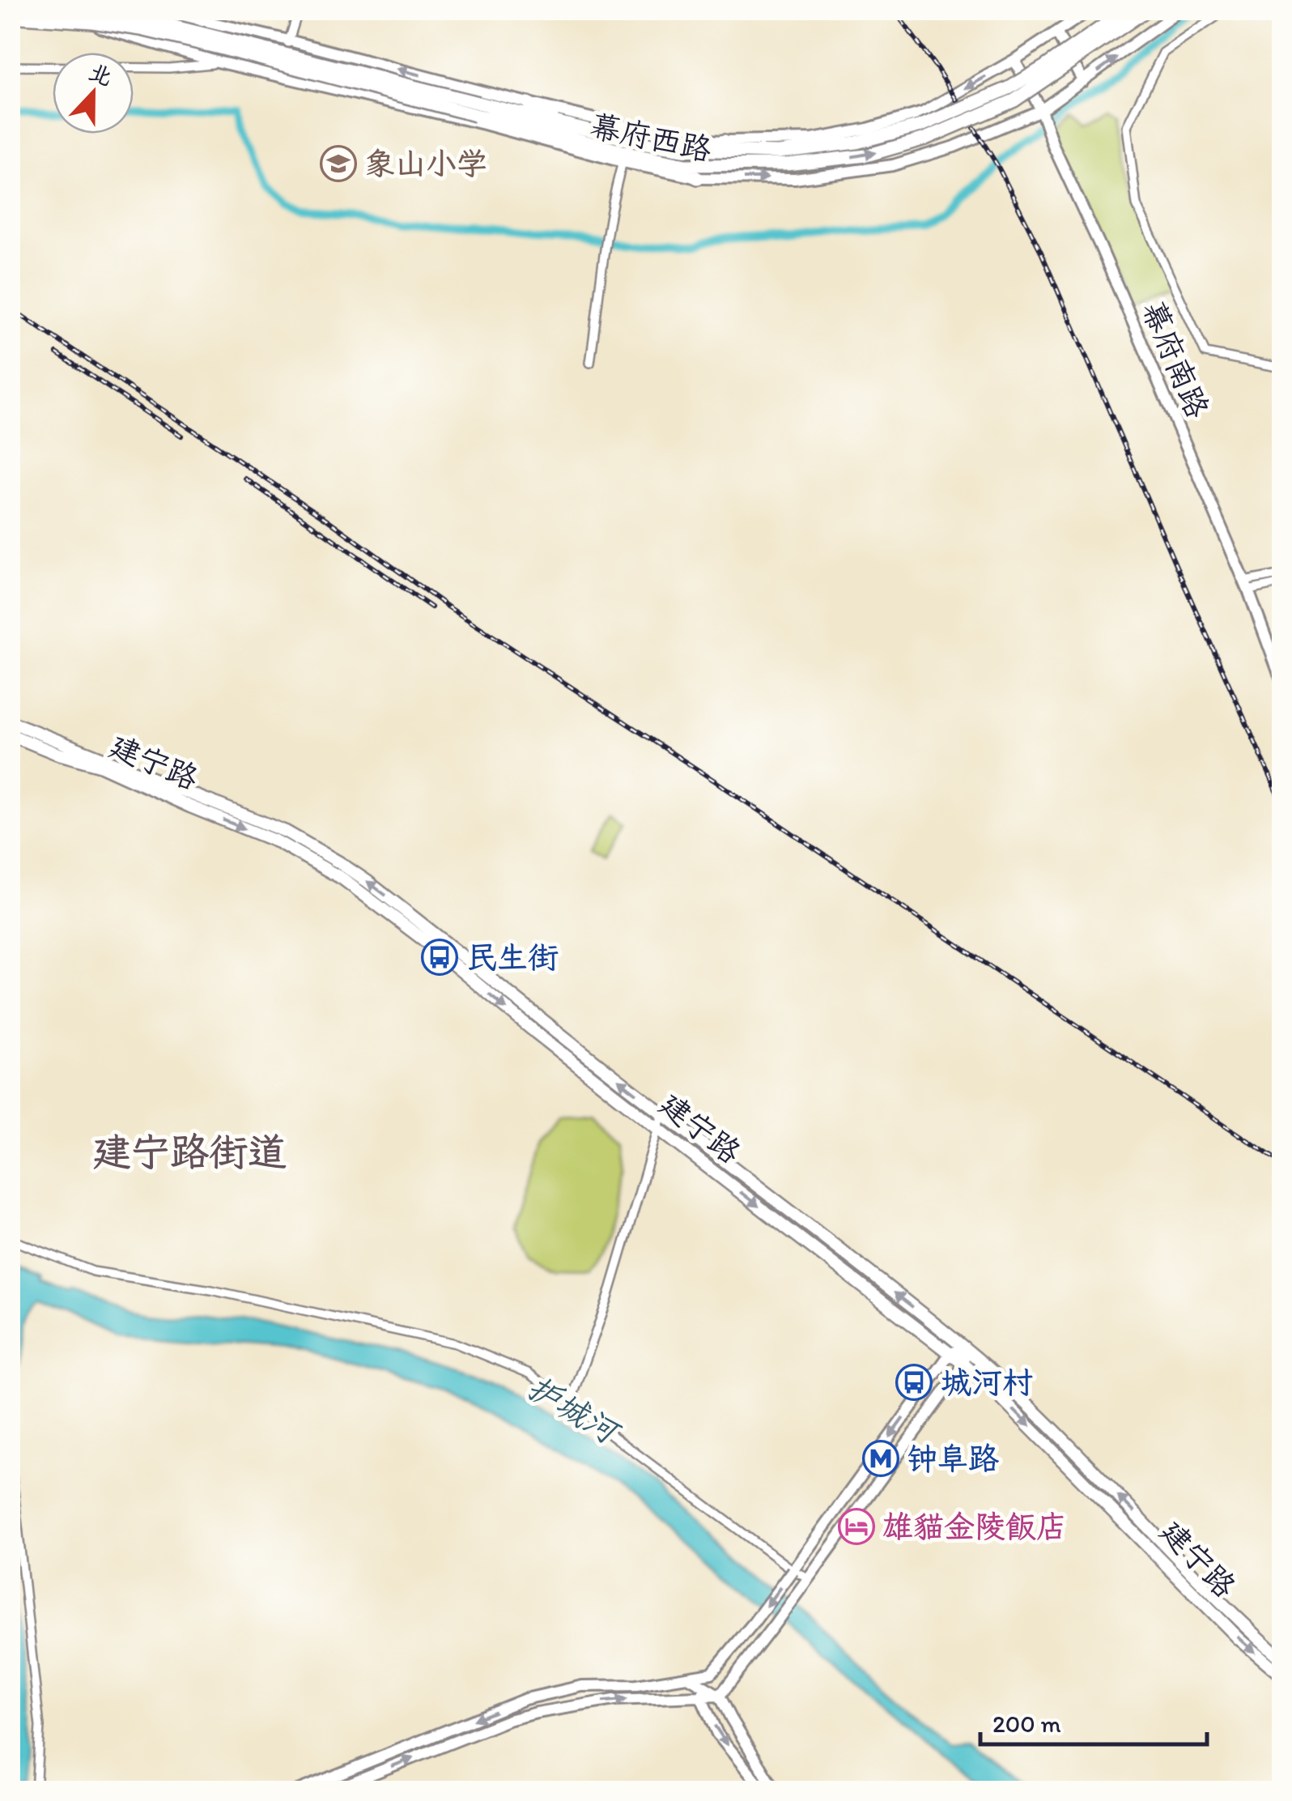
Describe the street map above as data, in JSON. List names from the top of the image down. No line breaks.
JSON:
{"streets":{"highway":["幕府西路"],"main road":["幕府南路","建宁路"]},"crossings":[["幕府西路","幕府南路"]],"districts":["建宁路街道"],"water":["护城河"],"places":{"school or university":["象山小学"],"bus stop":["民生街","城河村"],"metro station":["钟阜路"],"hotel":["雄貓金陵飯店"]},"scale_bar":"200 m","north":"top"}
